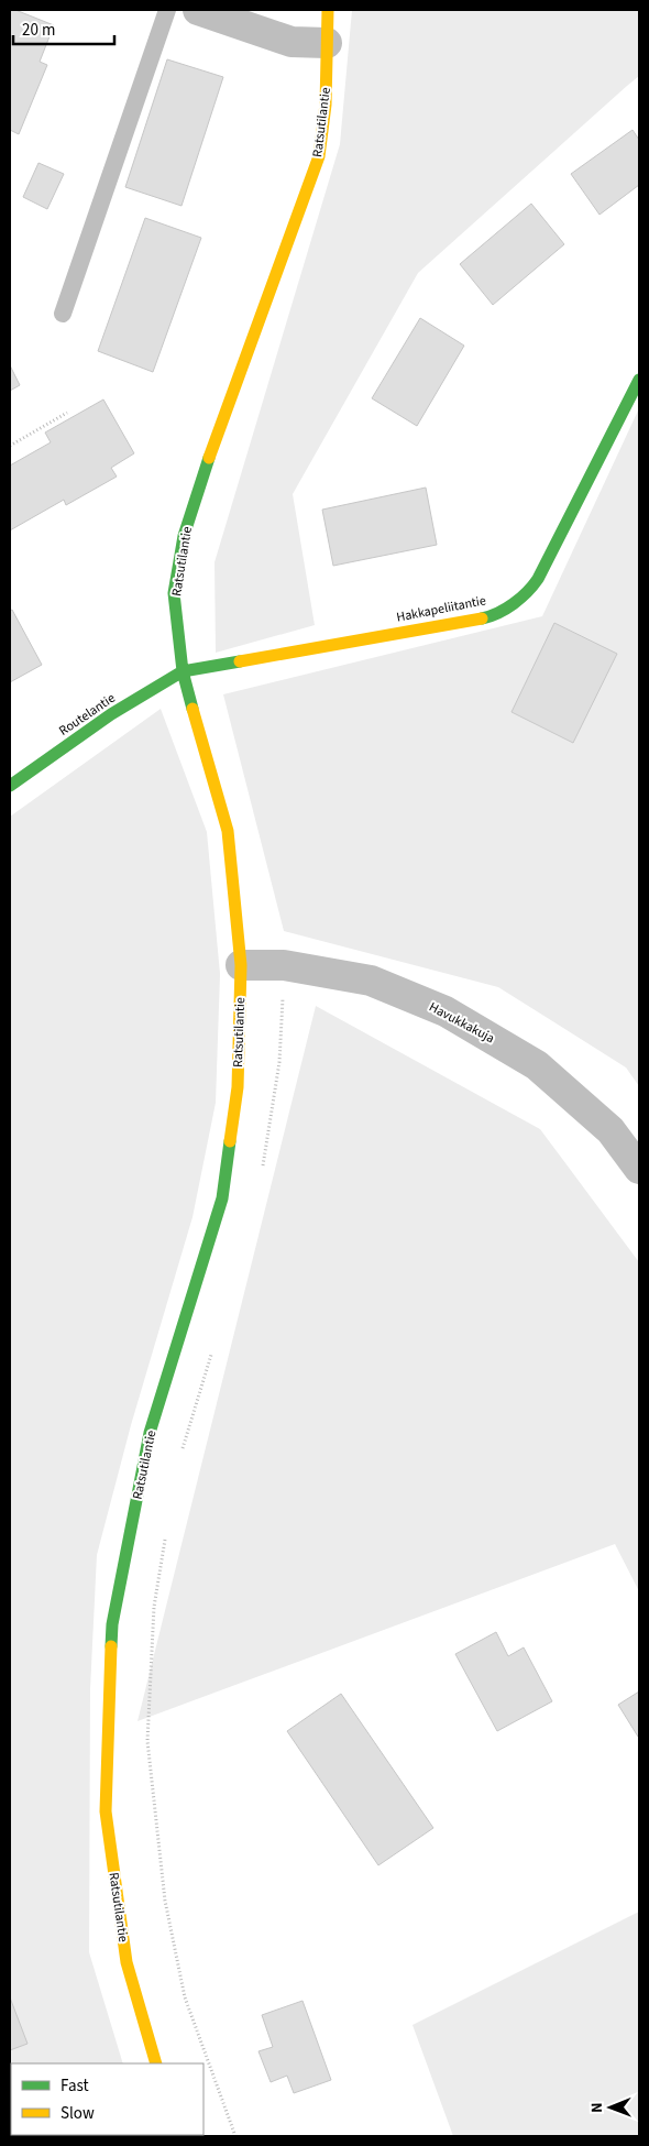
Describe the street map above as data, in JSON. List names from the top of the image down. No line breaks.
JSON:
{"streets":{"street":["Ratsutilantie","Hakkapeliitantie","Routelantie","Havukkakuja"]},"crossings":[["Ratsutilantie","Hakkapeliitantie"],["Ratsutilantie","Routelantie"],["Ratsutilantie","Havukkakuja"],["Hakkapeliitantie","Routelantie"]],"legend":["Fast","Slow"],"scale_bar":"20 m","north":"left"}
